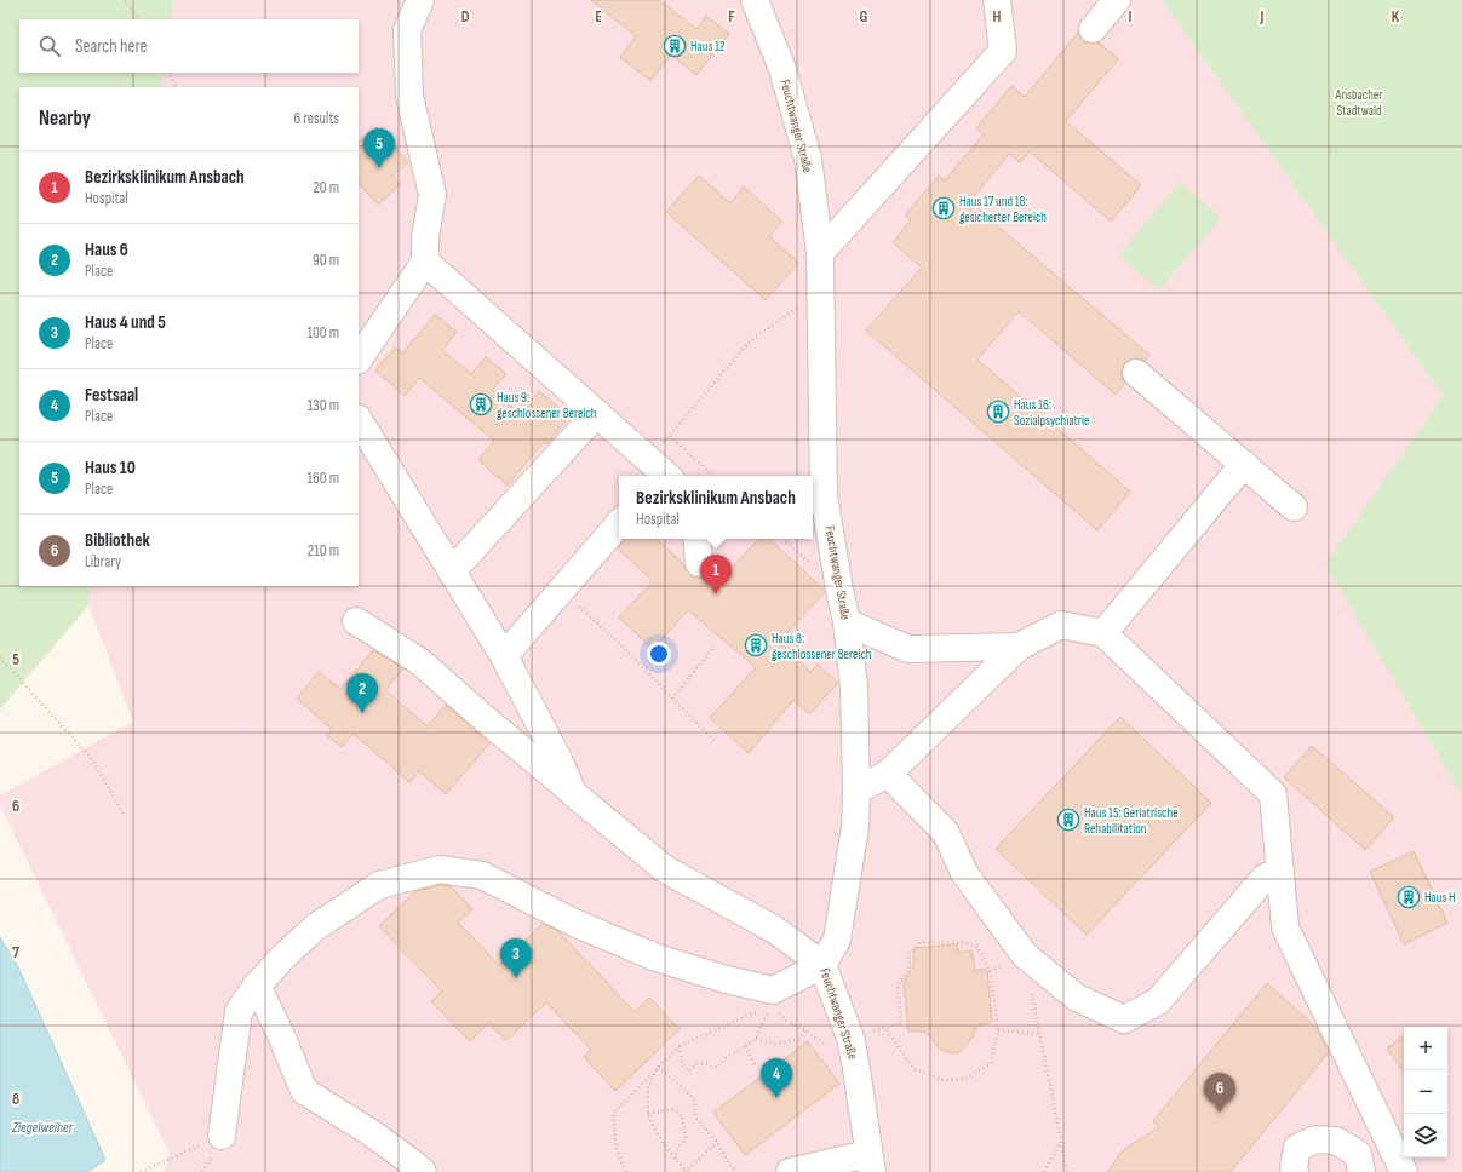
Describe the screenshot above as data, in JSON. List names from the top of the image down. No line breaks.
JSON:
{"streets":{"lane":["Feuchtwanger Straße"]},"water":["Ziegelweiher"],"parks":["Ansbacher Stadtwald"],"places":{"building":["Haus 12","Haus 17 und 18: gesicherter Bereich","Haus 9: geschlossener Bereich","Haus 16: Sozialpsychiatrie","Haus 8: geschlossener Bereich","Haus 15: Geriatrische Rehabilitation","Haus H"]},"page":{"search":"Search here","heading":["Nearby","6 results"],"pins":["5","1","2","3","4","6"],"list":[{"mark":"1","name":"Bezirksklinikum Ansbach","note":"Hospital","value":"20 m"},{"mark":"2","name":"Haus 6","note":"Place","value":"90 m"},{"mark":"3","name":"Haus 4 und 5","note":"Place","value":"100 m"},{"mark":"4","name":"Festsaal","note":"Place","value":"130 m"},{"mark":"5","name":"Haus 10","note":"Place","value":"160 m"},{"mark":"6","name":"Bibliothek","note":"Library","value":"210 m"}],"popup":["Bezirksklinikum Ansbach","Hospital"],"map_buttons":["+","−"]},"grid":{"columns":["D","E","F","G","H","I","J","K"],"rows":["5","6","7","8"]}}
